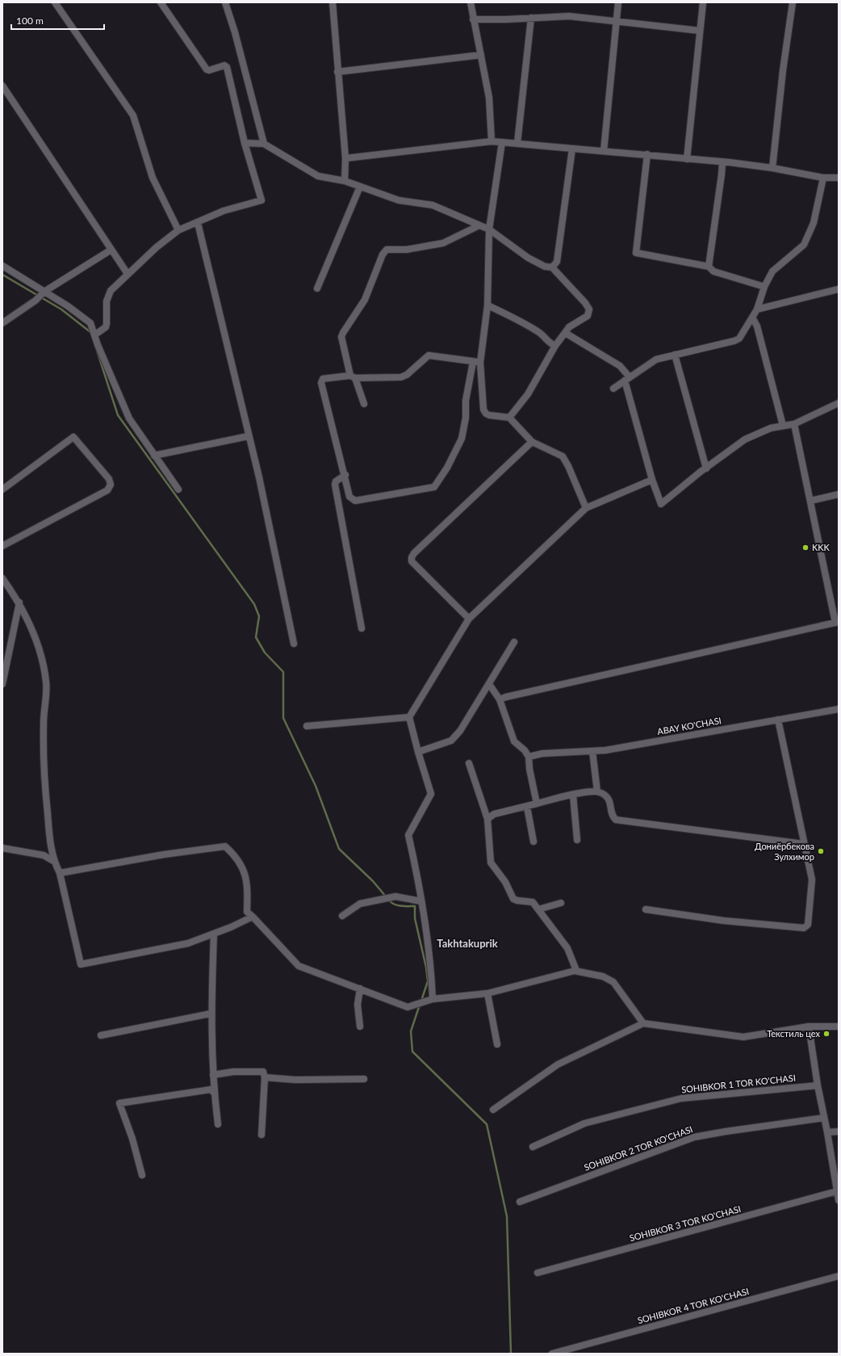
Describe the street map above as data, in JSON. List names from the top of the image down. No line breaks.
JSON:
{"streets":{"street":["ABAY KO'CHASI","SOHIBKOR 1 TOR KO'CHASI","SOHIBKOR 2 TOR KO'CHASI","SOHIBKOR 3 TOR KO'CHASI","SOHIBKOR 4 TOR KO'CHASI"]},"districts":["Takhtakuprik"],"places":["KKK","Дониёрбекова Зулхимор","Текстиль цех"],"scale_bar":"100 m"}
